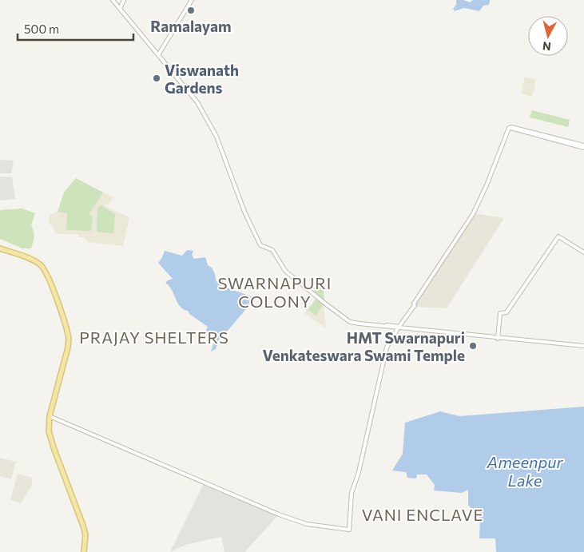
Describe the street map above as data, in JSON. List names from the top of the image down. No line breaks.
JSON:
{"districts":["SWARNAPURI COLONY","PRAJAY SHELTERS","VANI ENCLAVE"],"water":["Ameenpur Lake"],"places":["Ramalayam","Viswanath Gardens","HMT Swarnapuri Venkateswara Swami Temple"],"scale_bar":"500 m","north":"bottom"}
